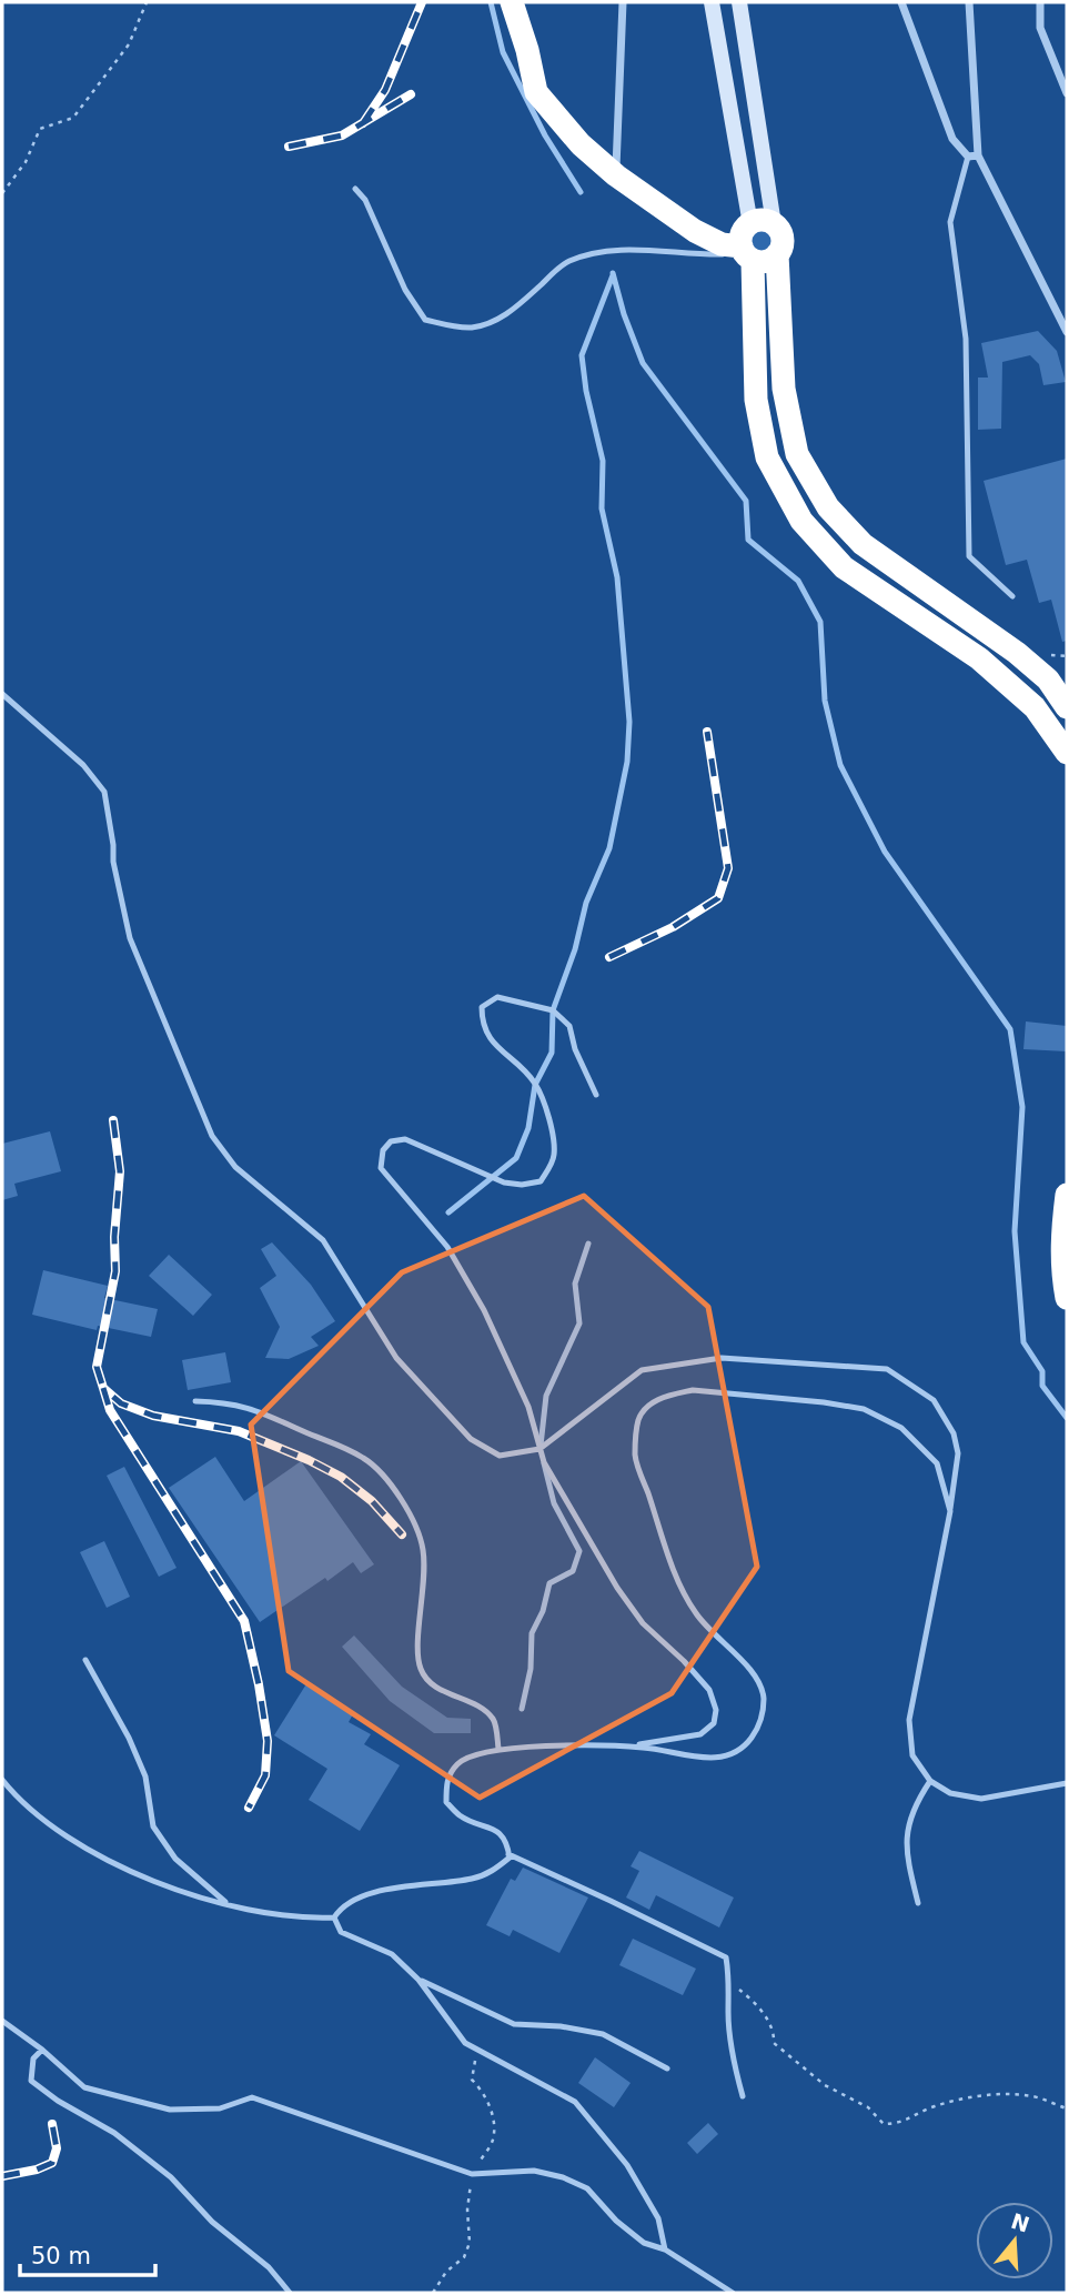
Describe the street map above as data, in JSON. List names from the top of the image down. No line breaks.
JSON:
{"scale_bar":"50 m","north":"top"}
